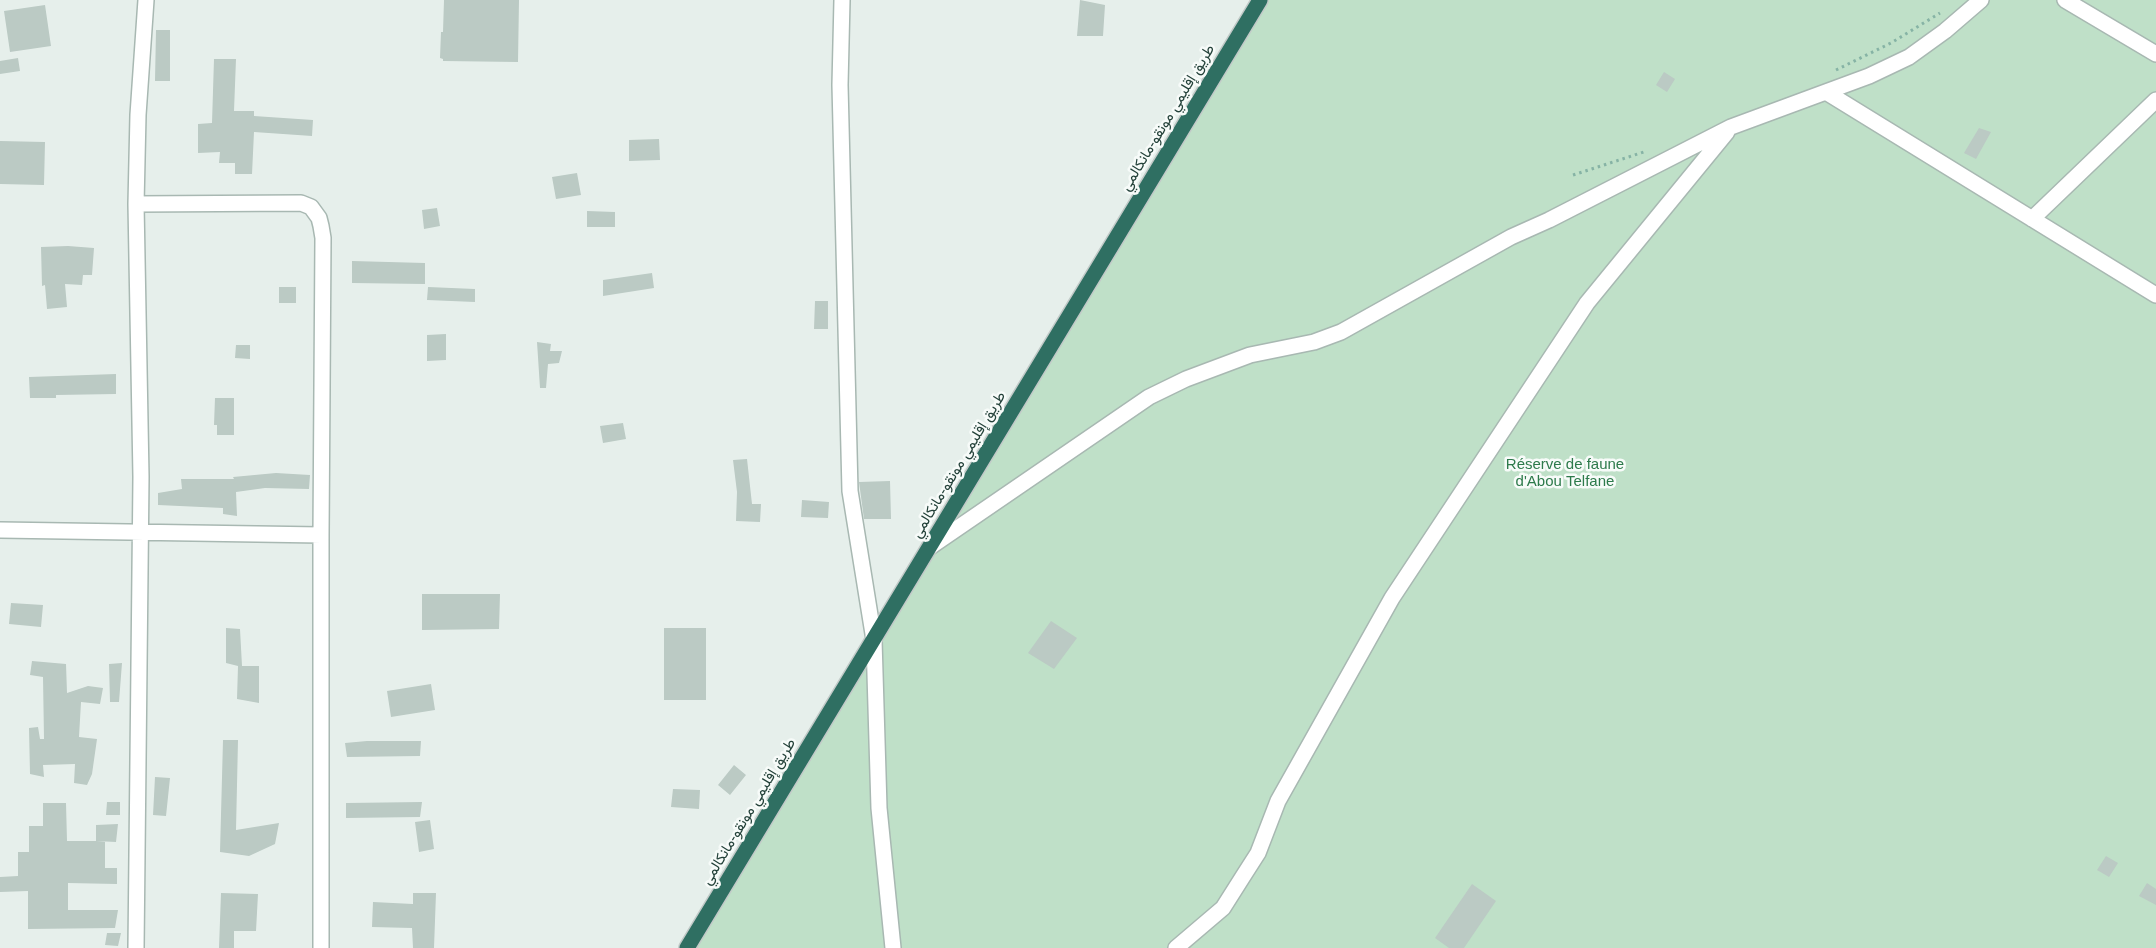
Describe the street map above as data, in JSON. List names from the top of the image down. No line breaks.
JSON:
{"streets":{"highway":["طريق إقليمي مونقو-مانكالمي"]},"parks":["Réserve de faune d'Abou Telfane"]}
